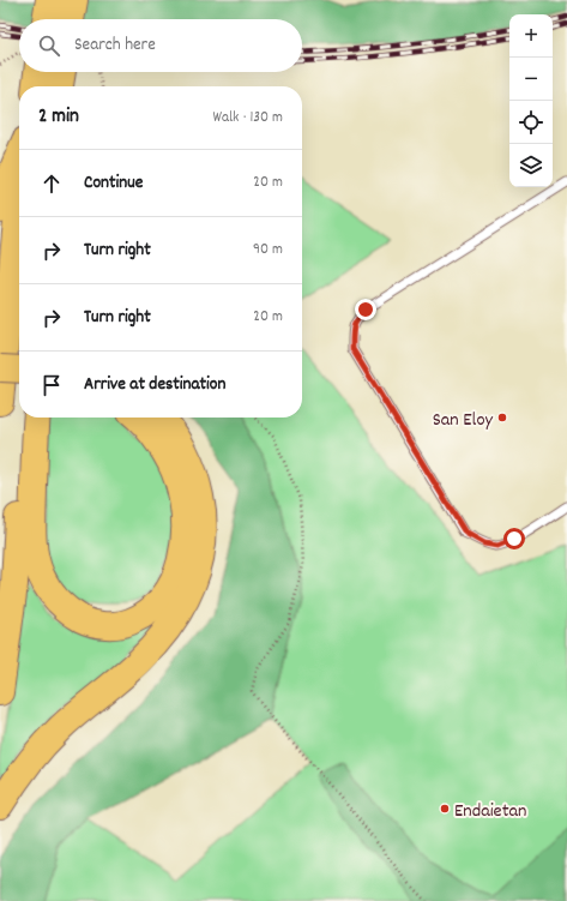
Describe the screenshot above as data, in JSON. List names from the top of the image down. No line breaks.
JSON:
{"places":["San Eloy","Endaietan"],"page":{"map_buttons":["+","−"],"search":"Search here","heading":["2 min","Walk · 130 m"],"list":[["Continue","20 m"],["Turn right","90 m"],["Turn right","20 m"],"Arrive at destination"]}}
